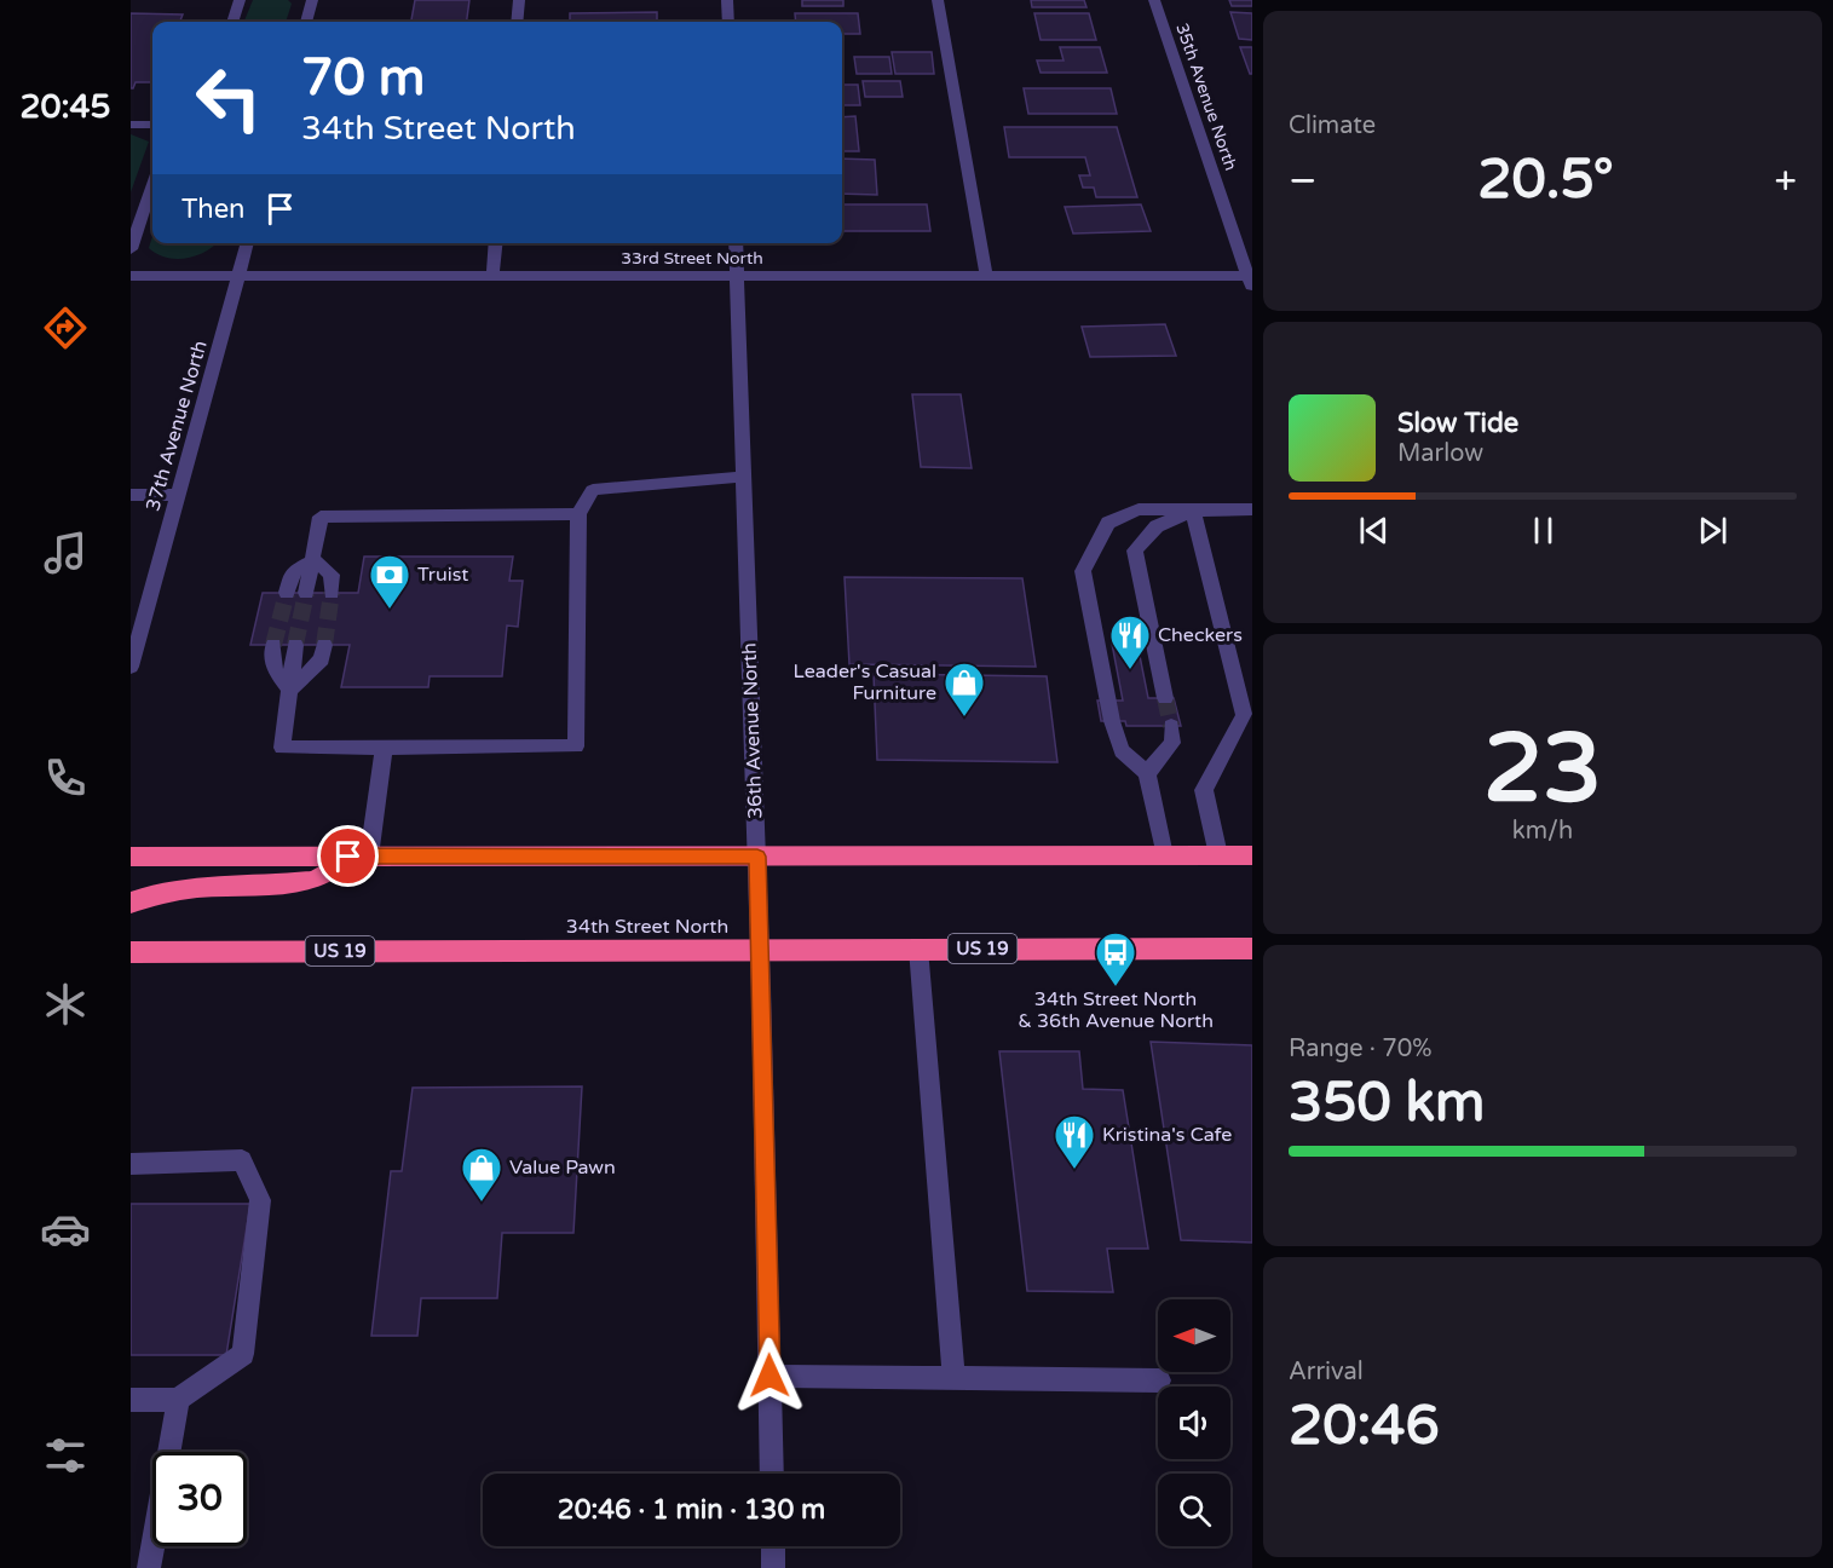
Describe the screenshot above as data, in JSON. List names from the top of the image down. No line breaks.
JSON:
{"streets":{"highway":["34th Street North","US 19"],"street":["35th Avenue North","33rd Street North","37th Avenue North","36th Avenue North"]},"crossings":[["35th Avenue North","33rd Street North"],["33rd Street North","37th Avenue North"],["33rd Street North","36th Avenue North"],["36th Avenue North","34th Street North"]],"places":{"bank":["Truist"],"restaurant":["Checkers","Kristina's Cafe"],"shop":["Leader's Casual Furniture","Value Pawn"],"bus stop":["34th Street North & 36th Avenue North"]},"north":"left","page":{"tabs":"20:45","tile":["Climate",["23","km/h"],["Range · 70%","350 km"],["Arrival","20:46"]],"turn":["70 m","34th Street North"],"heat":["−","20.5°","+"],"then":"Then","song":["Slow Tide","Marlow"],"limit":"30","trip":"20:46 · 1 min · 130 m"}}
